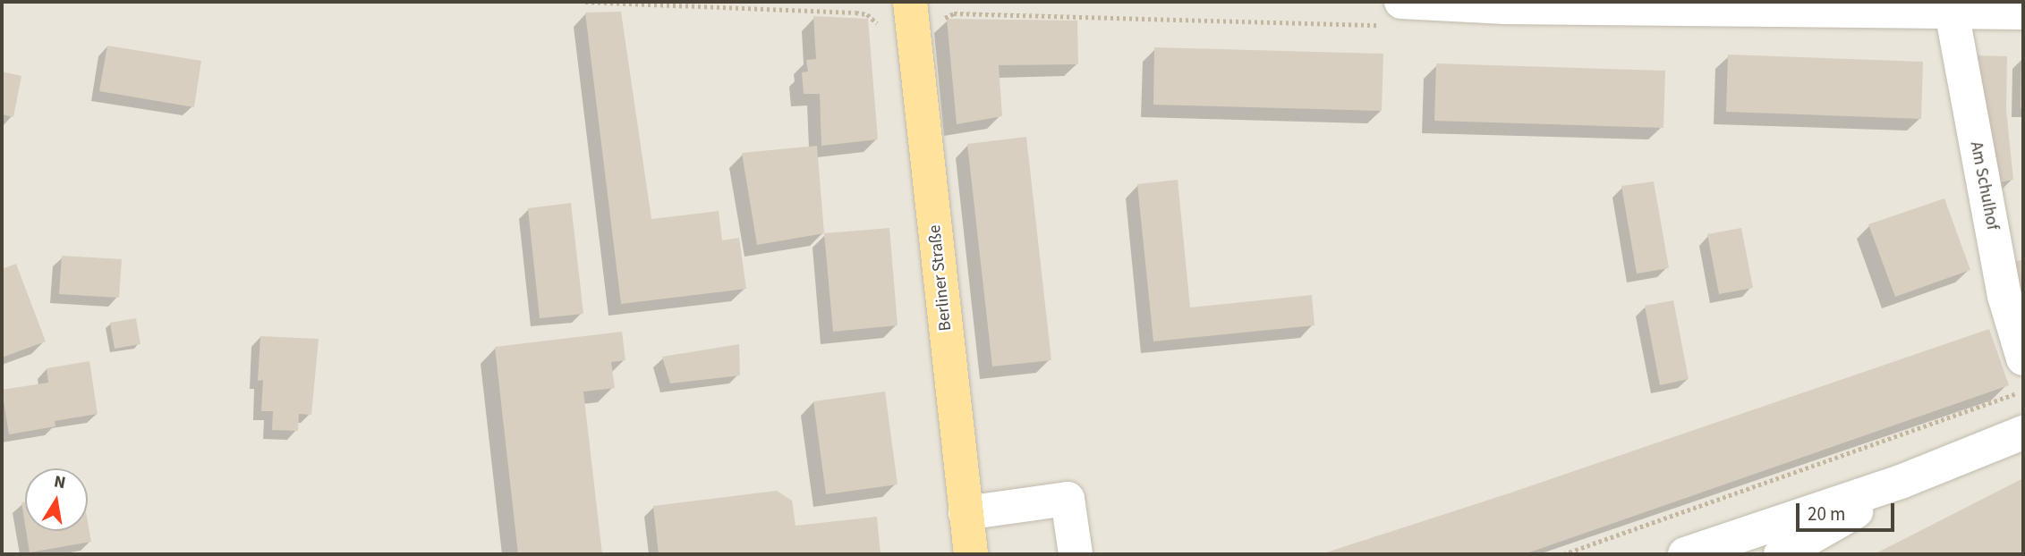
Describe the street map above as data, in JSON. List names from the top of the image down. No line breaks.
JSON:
{"streets":{"main road":["Berliner Straße"],"street":["Am Schulhof"]},"scale_bar":"20 m","north":"top"}
